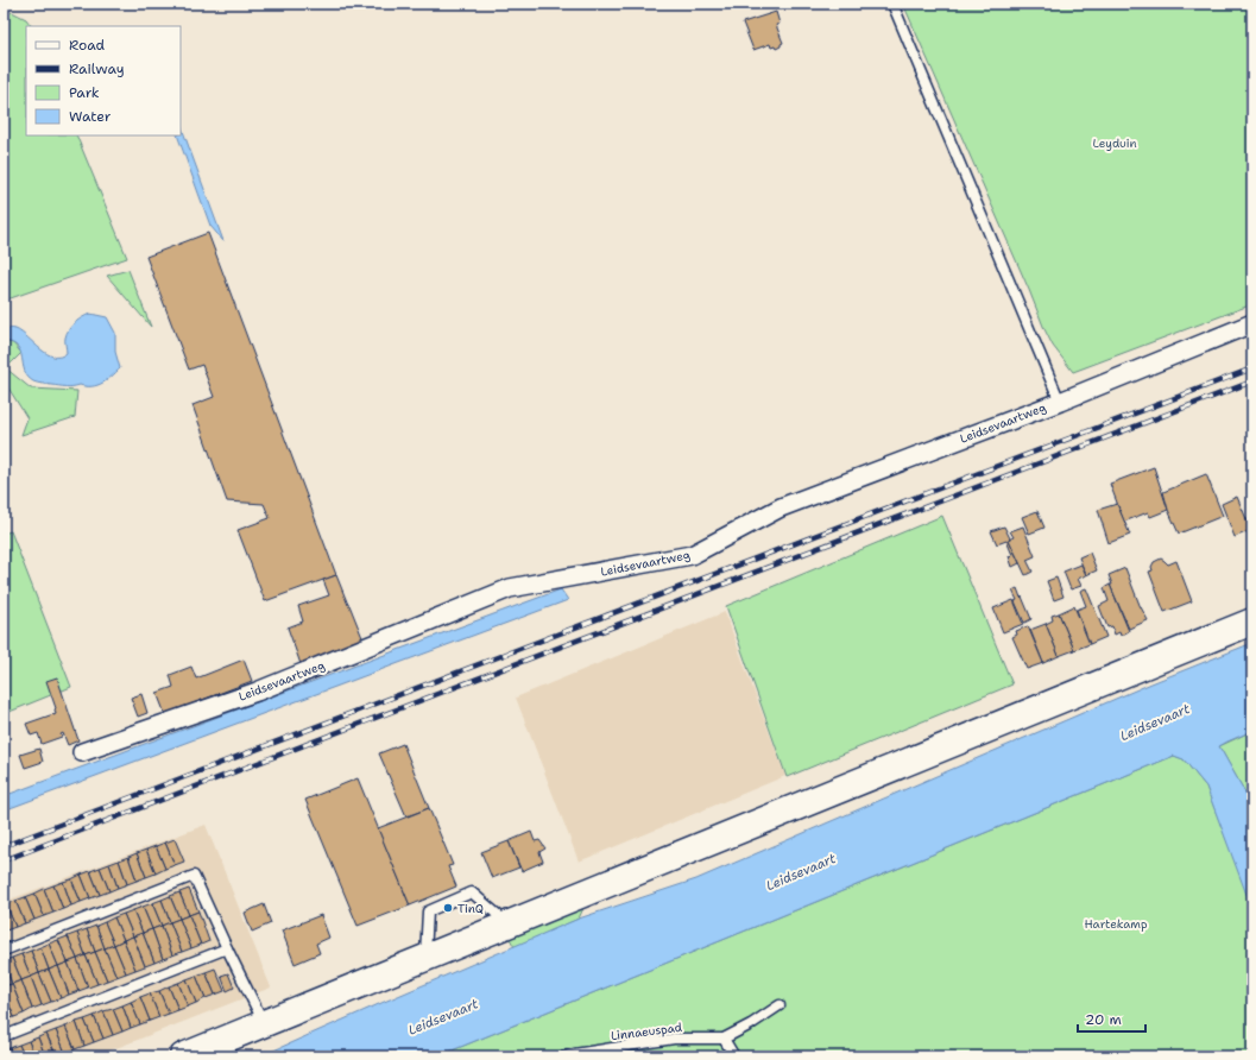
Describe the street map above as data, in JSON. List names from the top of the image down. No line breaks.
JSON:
{"streets":{"street":["Leidsevaartweg"],"lane":["Linnaeuspad"]},"water":["Leidsevaart"],"parks":["Leyduin","Hartekamp"],"places":["TinQ"],"legend":["Road","Railway","Park","Water"],"scale_bar":"20 m"}
